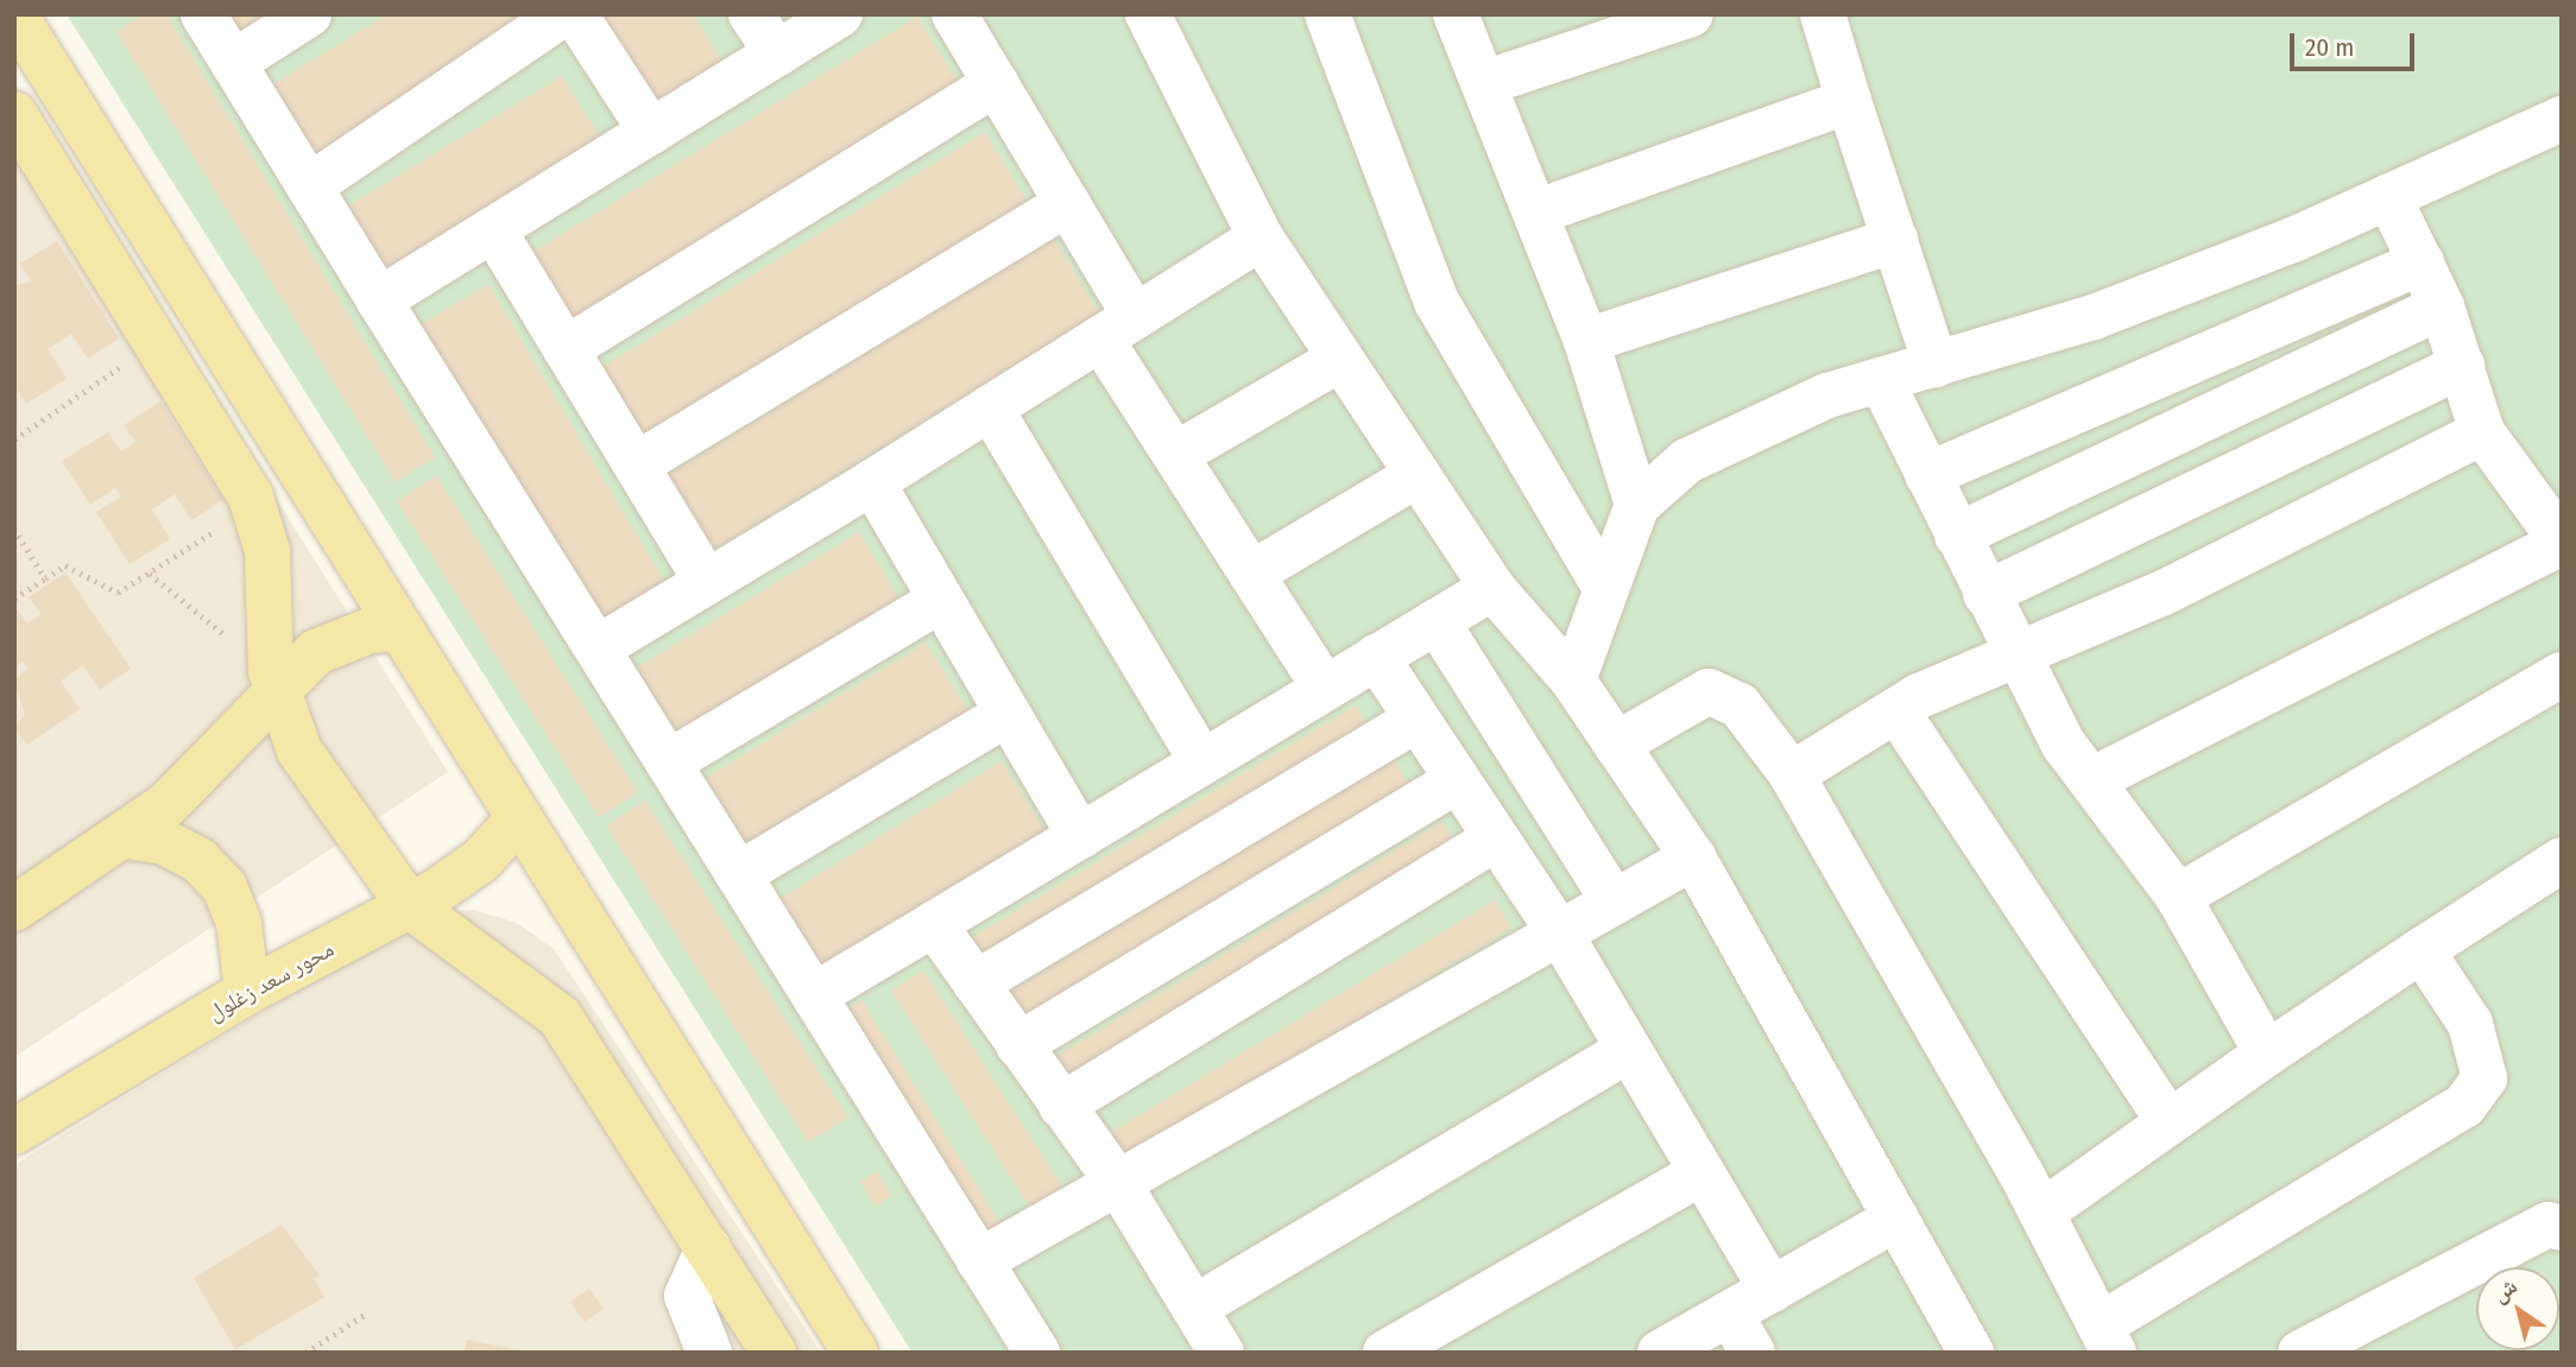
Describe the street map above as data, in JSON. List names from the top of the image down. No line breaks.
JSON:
{"streets":{"main road":["محور سعد زغلول"]},"scale_bar":"20 m","north":"top left"}
